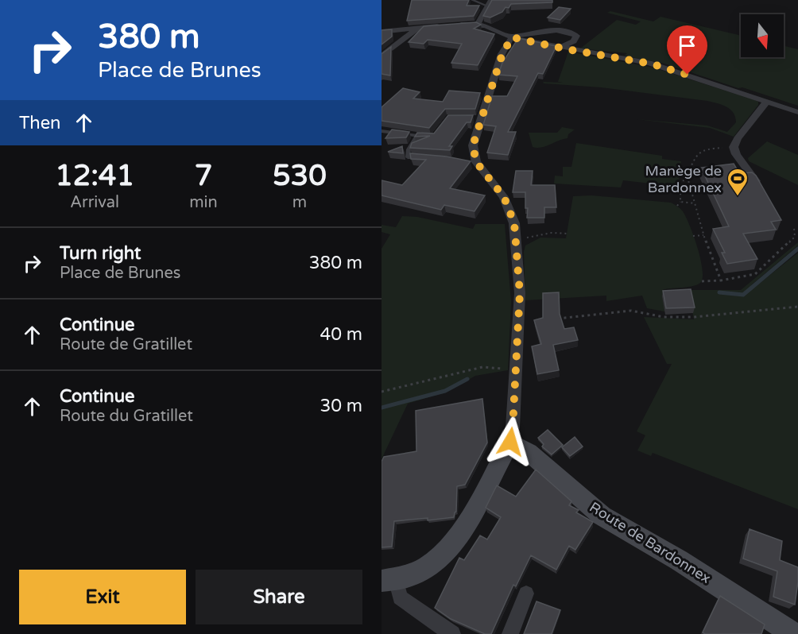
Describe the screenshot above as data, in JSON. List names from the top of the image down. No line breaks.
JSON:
{"streets":{"street":["Route de Bardonnex"]},"places":{"sports":["Manège de Bardonnex"]},"north":"bottom","page":{"turn":["380 m","Place de Brunes"],"then":"Then","eta":["12:41","Arrival","7","min","530","m"],"list":[{"name":"Turn right","note":"Place de Brunes","value":"380 m"},{"name":"Continue","note":"Route de Gratillet","value":"40 m"},{"name":"Continue","note":"Route du Gratillet","value":"30 m"}],"buttons":["Exit","Share"]}}
